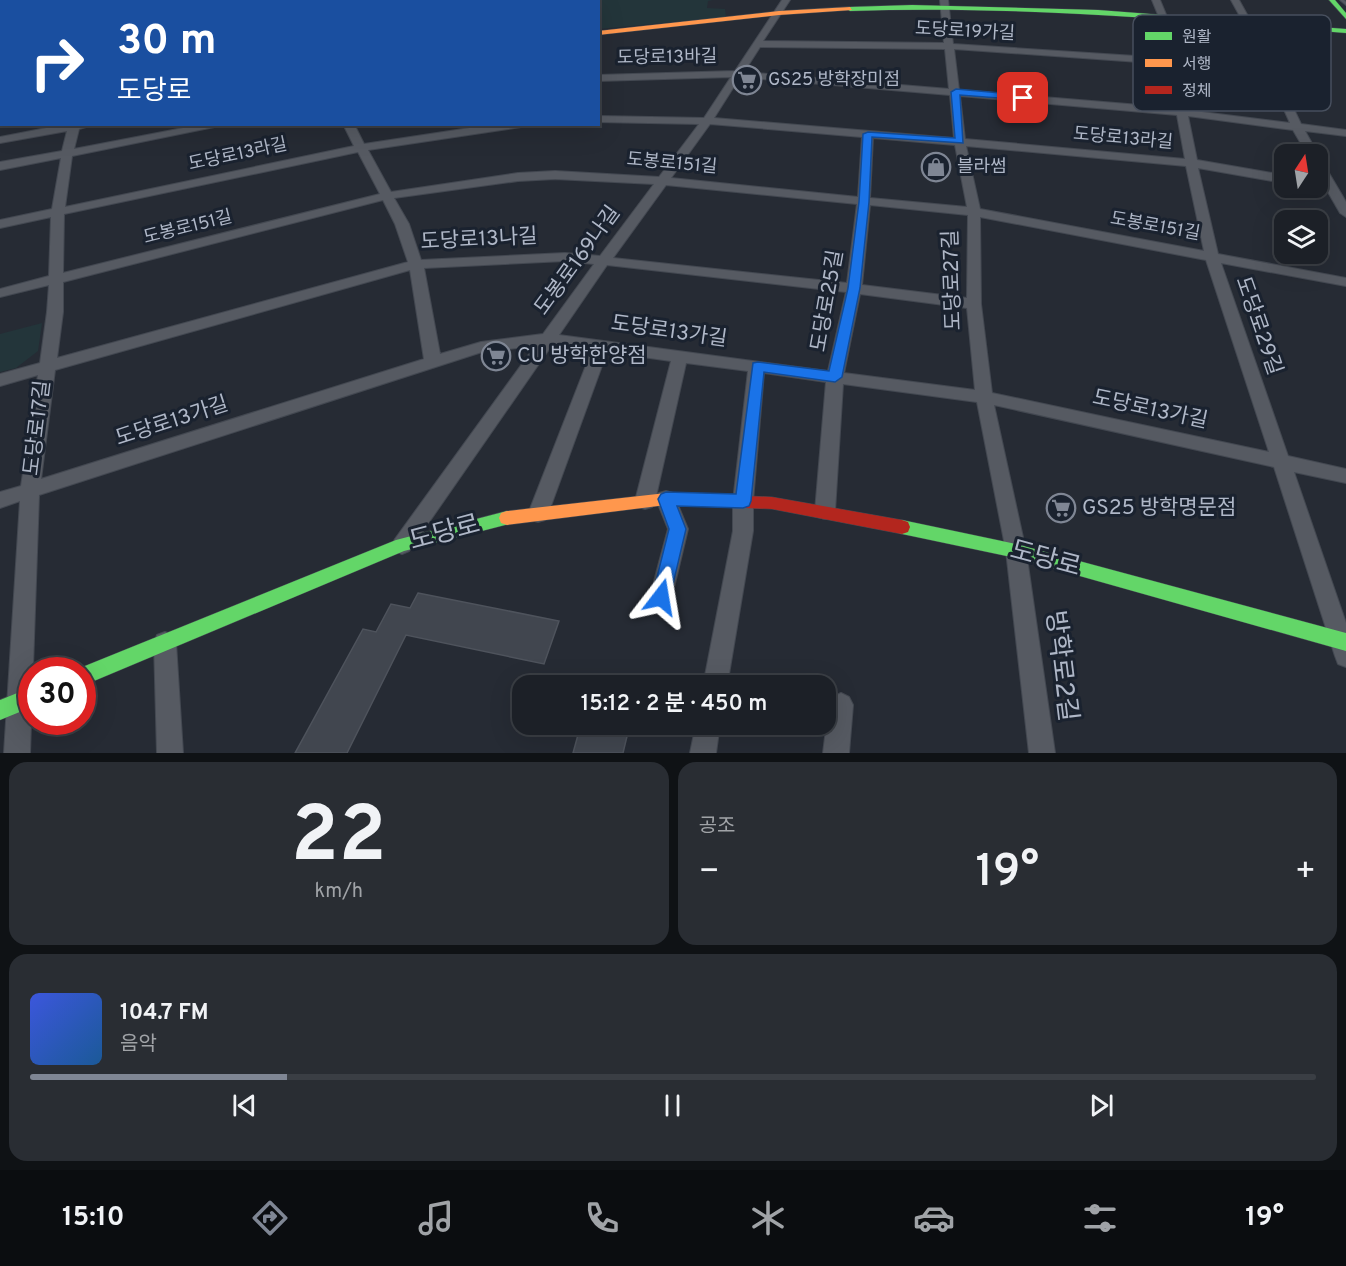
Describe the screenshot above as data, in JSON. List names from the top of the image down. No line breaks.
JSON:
{"streets":{"street":["도당로19가길","도당로13바길","도당로13라길","도봉로151길","도당로13나길","도봉로169나길","도당로27길","도당로25길","도당로29길","도당로13가길","도당로17길","도당로","방학로2길"]},"crossings":[["도당로19가길","도봉로169나길"],["도당로19가길","도당로27길"],["도당로13바길","도봉로169나길"],["도당로13바길","도당로27길"],["도당로13바길","도당로29길"],["도당로13라길","도봉로169나길"],["도당로13라길","도당로27길"],["도당로13라길","도당로25길"],["도당로13라길","도당로29길"],["도당로13라길","도당로17길"],["도봉로151길","도봉로169나길"],["도봉로151길","도당로27길"],["도봉로151길","도당로25길"],["도봉로151길","도당로29길"],["도봉로151길","도당로17길"],["도당로13나길","도봉로169나길"],["도당로13나길","도당로27길"],["도당로13나길","도당로25길"],["도당로13나길","도당로17길"],["도봉로169나길","도당로13가길"],["도봉로169나길","도당로"],["도당로27길","도당로13가길"],["도당로27길","도당로"],["도당로27길","방학로2길"],["도당로25길","도당로13가길"],["도당로25길","도당로"],["도당로29길","도당로13가길"],["도당로29길","도당로"],["도당로13가길","도당로17길"],["도당로","방학로2길"]],"places":{"supermarket":["GS25 방학장미점","CU 방학한양점","GS25 방학명문점"],"shop":["블라썸"]},"legend":["원활","서행","정체"],"north":"top","page":{"turn":["30 m","도당로"],"limit":"30","trip":"15:12 · 2 분 · 450 m","tile":[["22","km/h"],"공조"],"heat":["−","19°","+"],"song":["104.7 FM","음악"],"tabs":["15:10","19°"]}}
